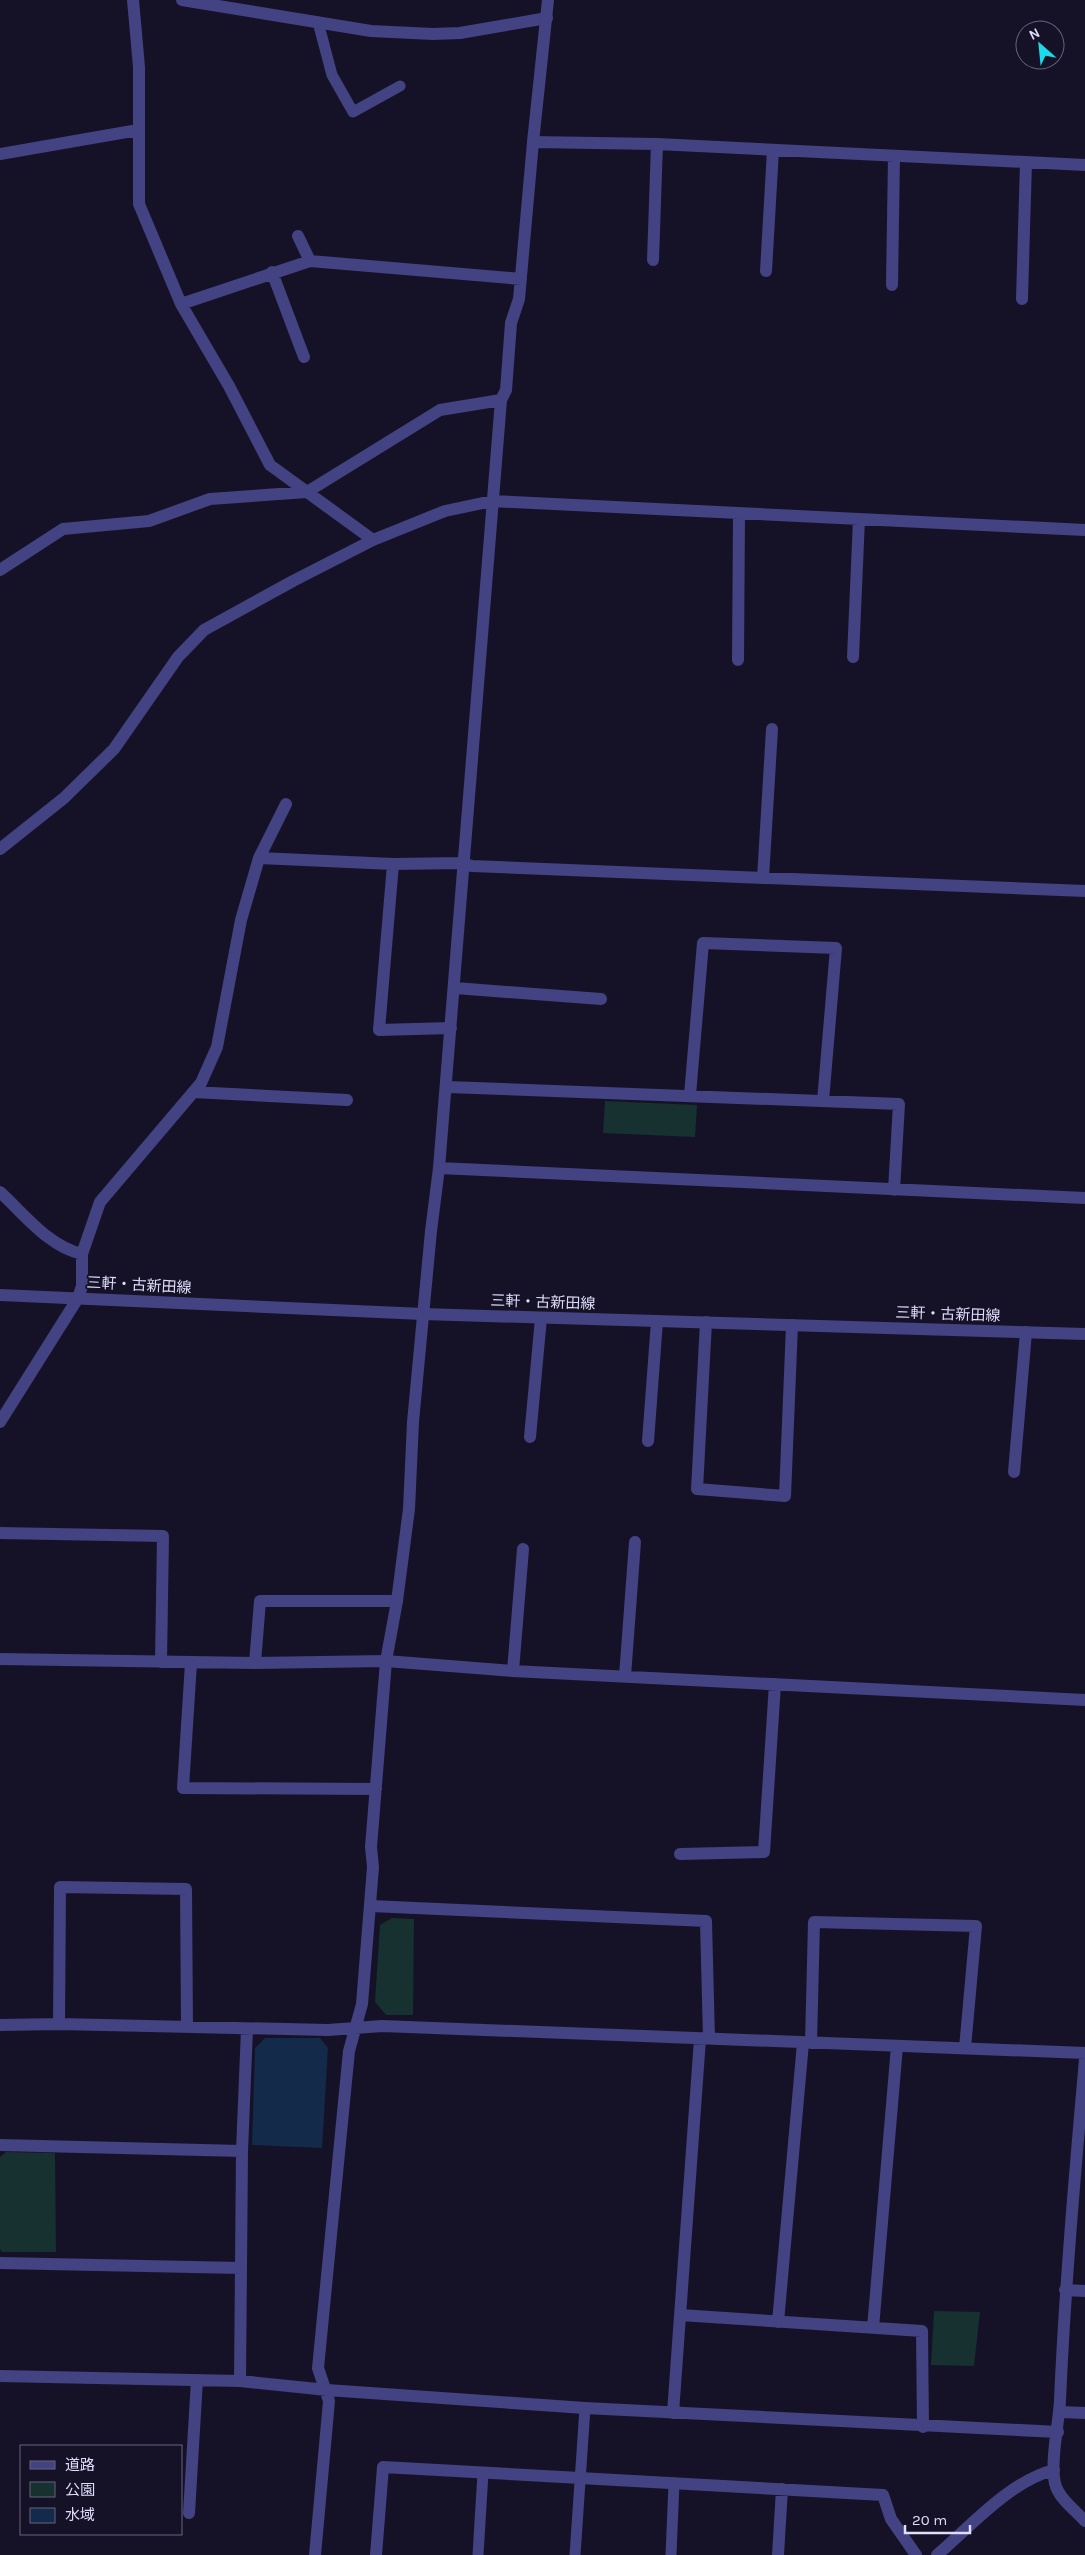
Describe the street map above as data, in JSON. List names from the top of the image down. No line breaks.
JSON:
{"streets":{"street":["三軒・古新田線"]},"legend":["道路","公園","水域"],"scale_bar":"20 m","north":"top left"}
